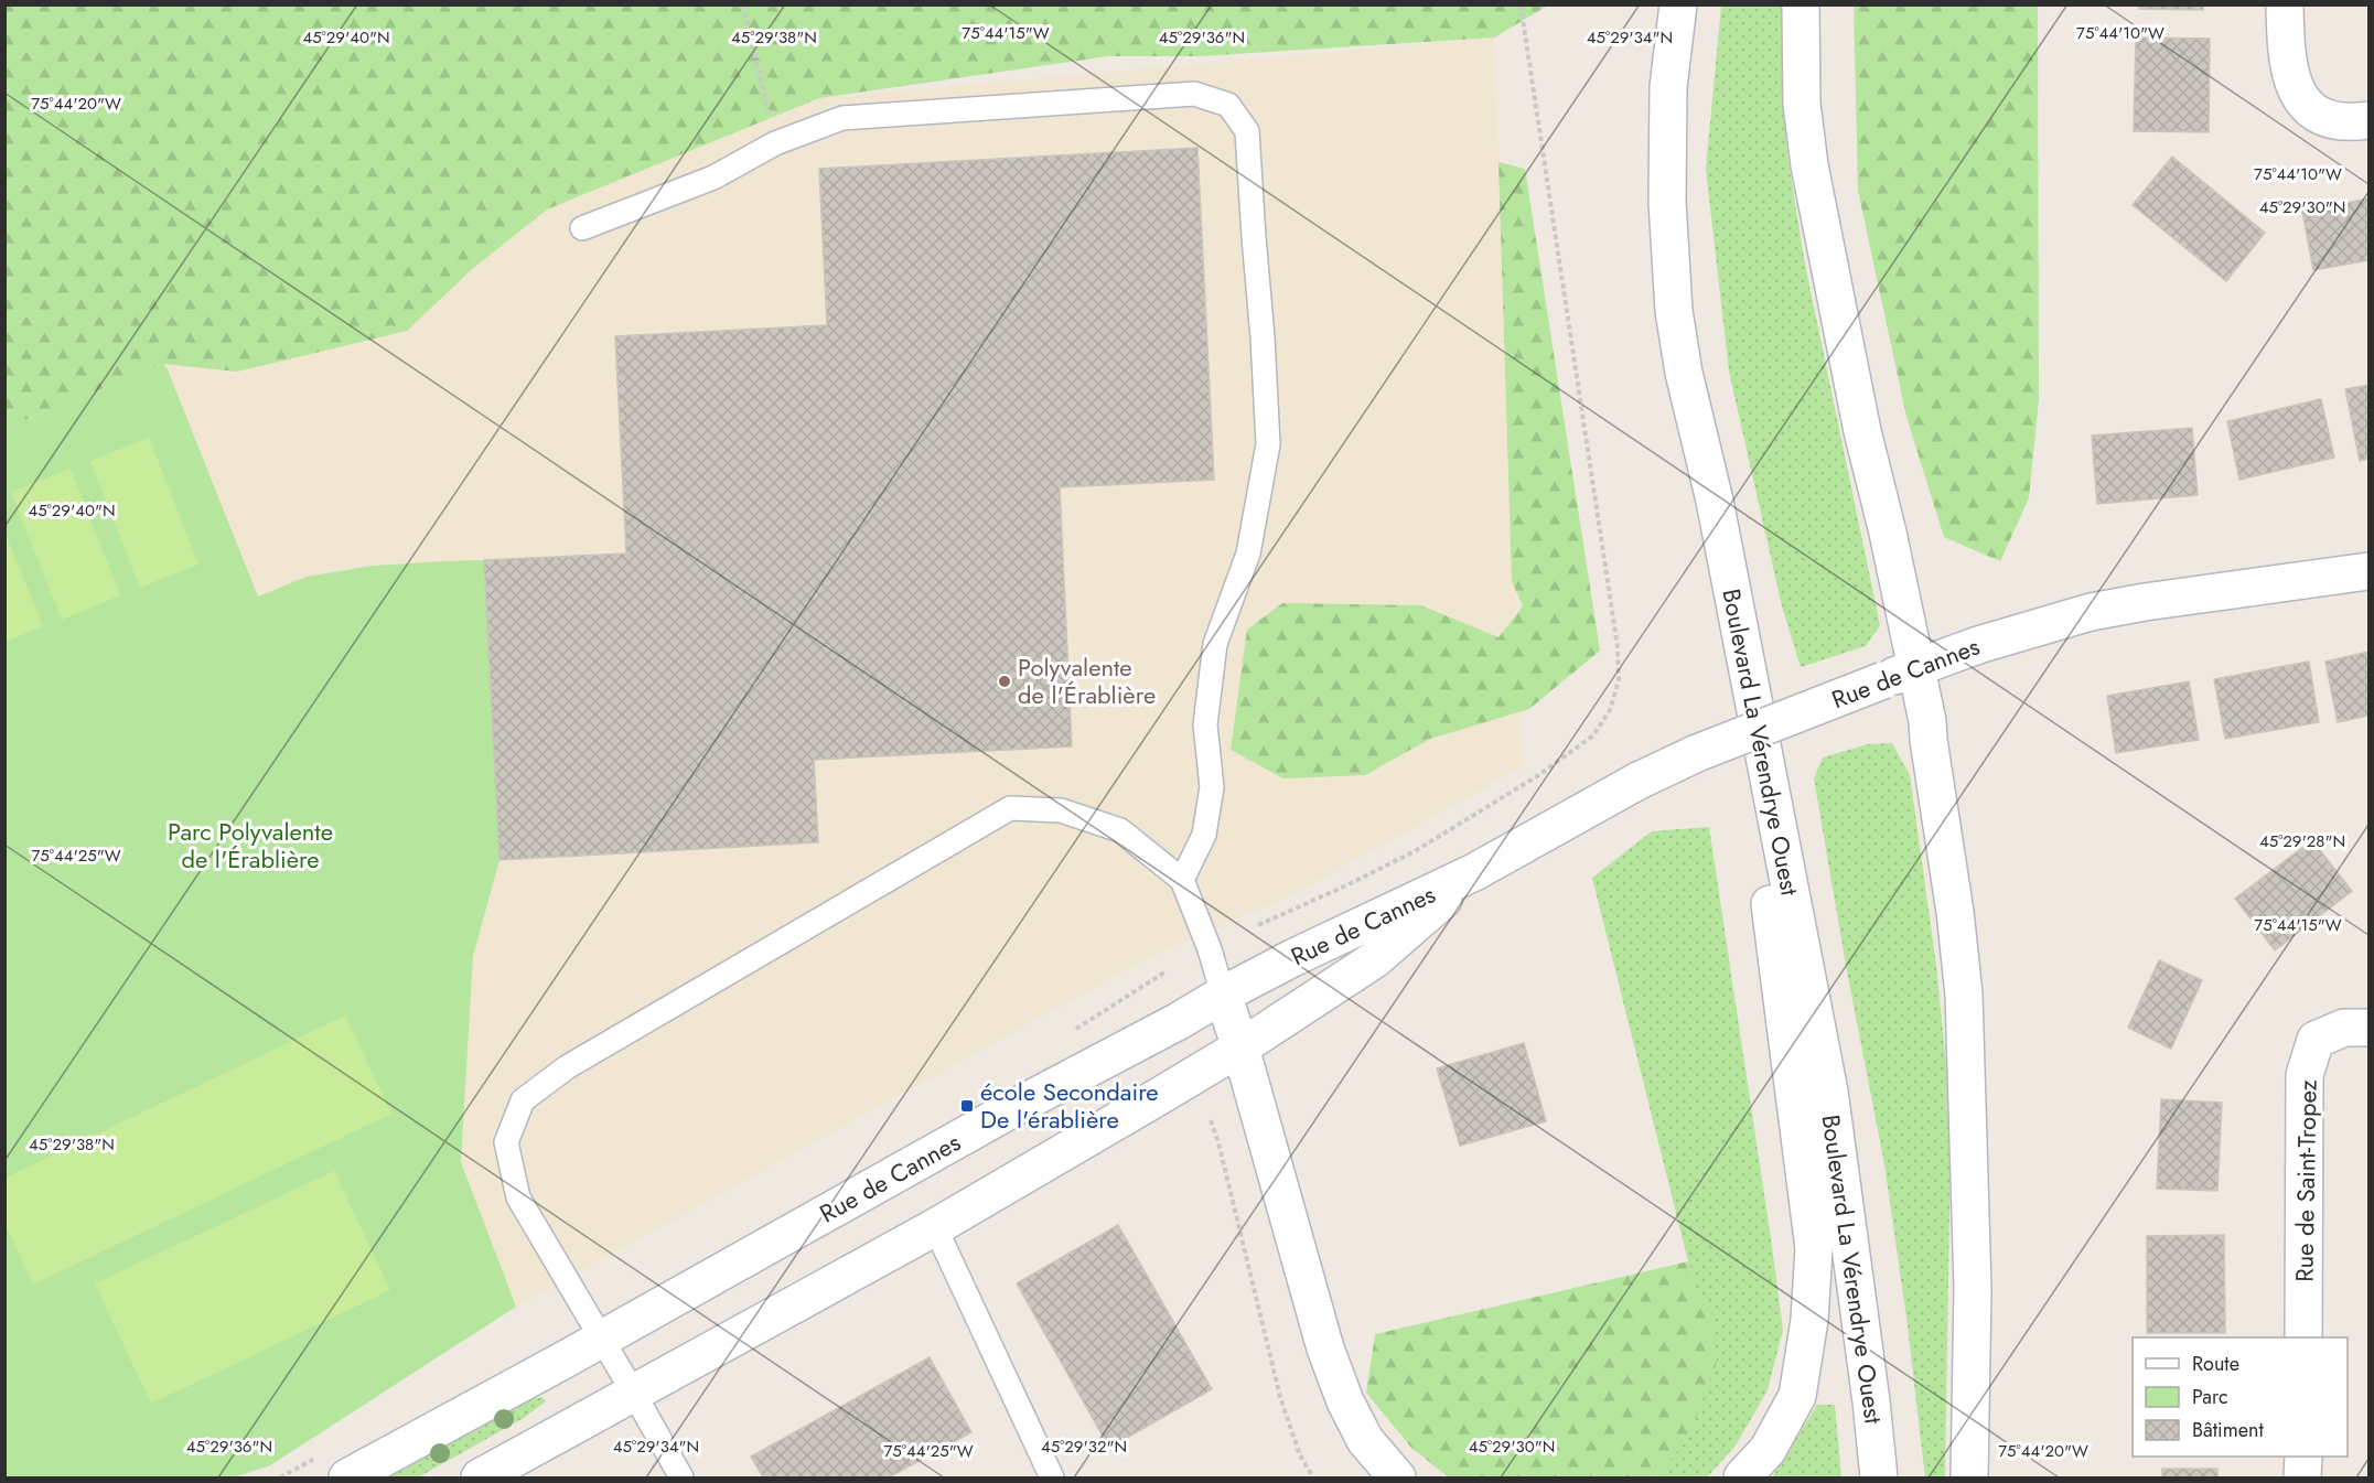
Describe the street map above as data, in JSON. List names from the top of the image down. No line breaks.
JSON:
{"streets":{"main road":["Rue de Cannes","Boulevard La Vérendrye Ouest","Rue de Saint-Tropez"]},"parks":["Parc Polyvalente de l'Érablière"],"places":{"other":["Polyvalente de l'Érablière"],"transit":["école Secondaire De l'érablière"]},"legend":["Route","Parc","Bâtiment"],"coordinates":["75°44'15\"W","75°44'10\"W","45°29'40\"N","45°29'38\"N","45°29'36\"N","45°29'34\"N","75°44'20\"W","45°29'30\"N","45°29'28\"N","75°44'25\"W","45°29'32\"N"]}
